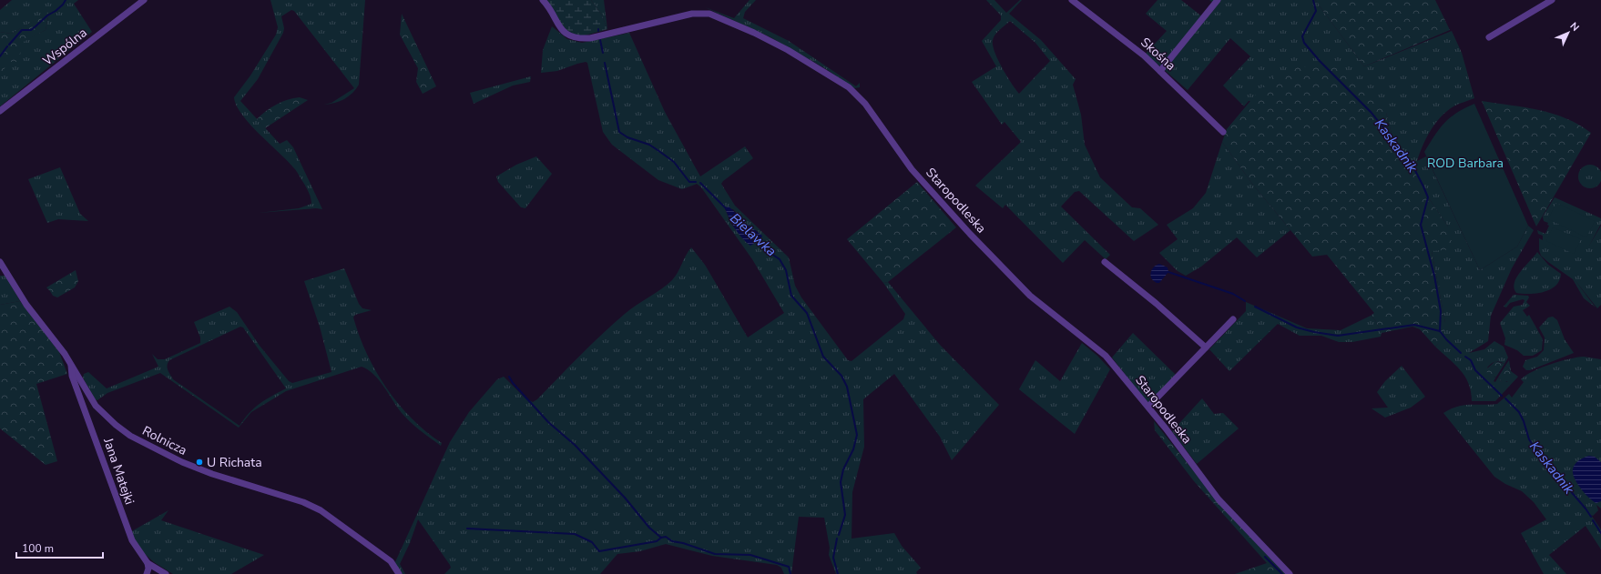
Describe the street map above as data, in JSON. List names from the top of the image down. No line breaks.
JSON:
{"streets":{"street":["Wspólna","Skośna","Staropodleska","Rolnicza","Jana Matejki"]},"crossings":[["Rolnicza","Jana Matejki"]],"water":["Kaskadnik","Bielawka"],"parks":["ROD Barbara"],"places":["U Richata"],"scale_bar":"100 m","north":"top right"}
